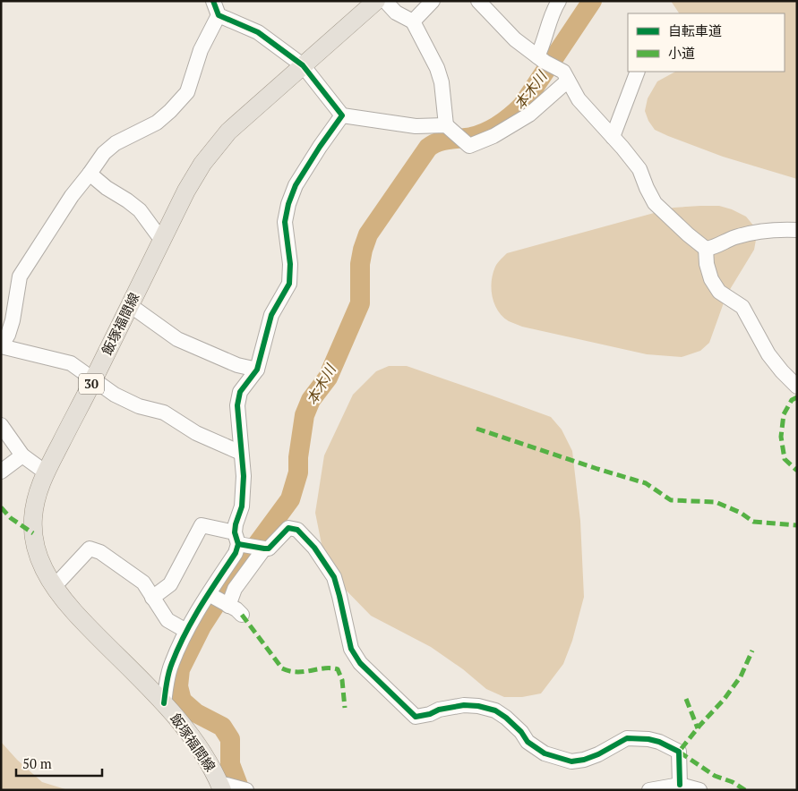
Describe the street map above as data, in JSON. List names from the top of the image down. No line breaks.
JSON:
{"streets":{"main road":["飯塚福間線","30"]},"water":["本木川"],"legend":["自転車道","小道"],"scale_bar":"50 m"}
